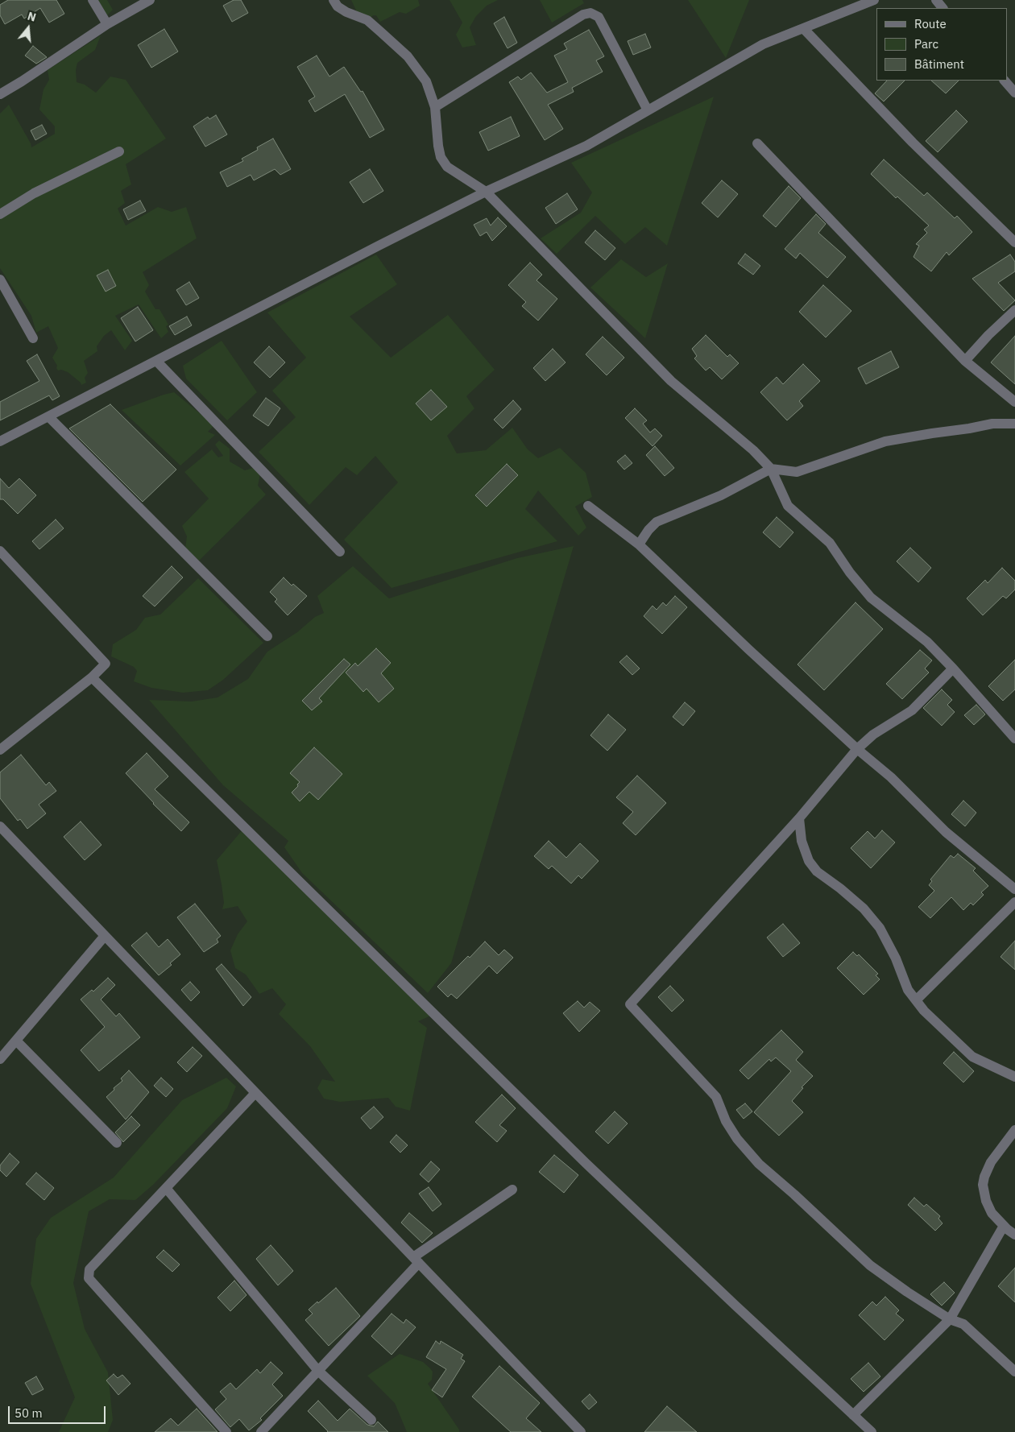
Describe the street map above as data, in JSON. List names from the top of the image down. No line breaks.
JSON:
{"legend":["Route","Parc","Bâtiment"],"scale_bar":"50 m","north":"top"}
